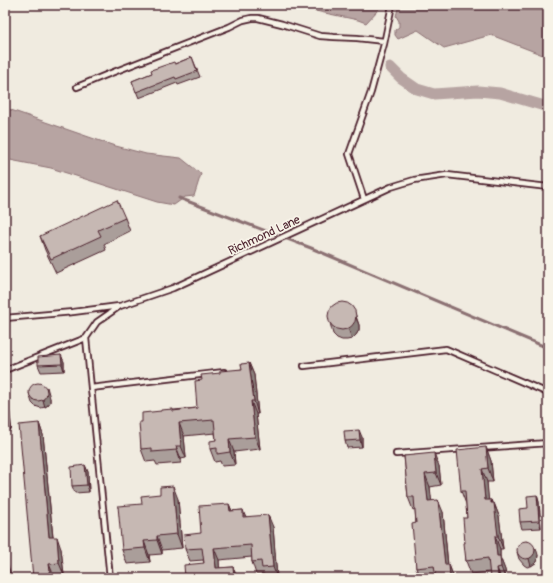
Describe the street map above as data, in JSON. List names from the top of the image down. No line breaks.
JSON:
{"streets":{"lane":["Richmond Lane"]}}
